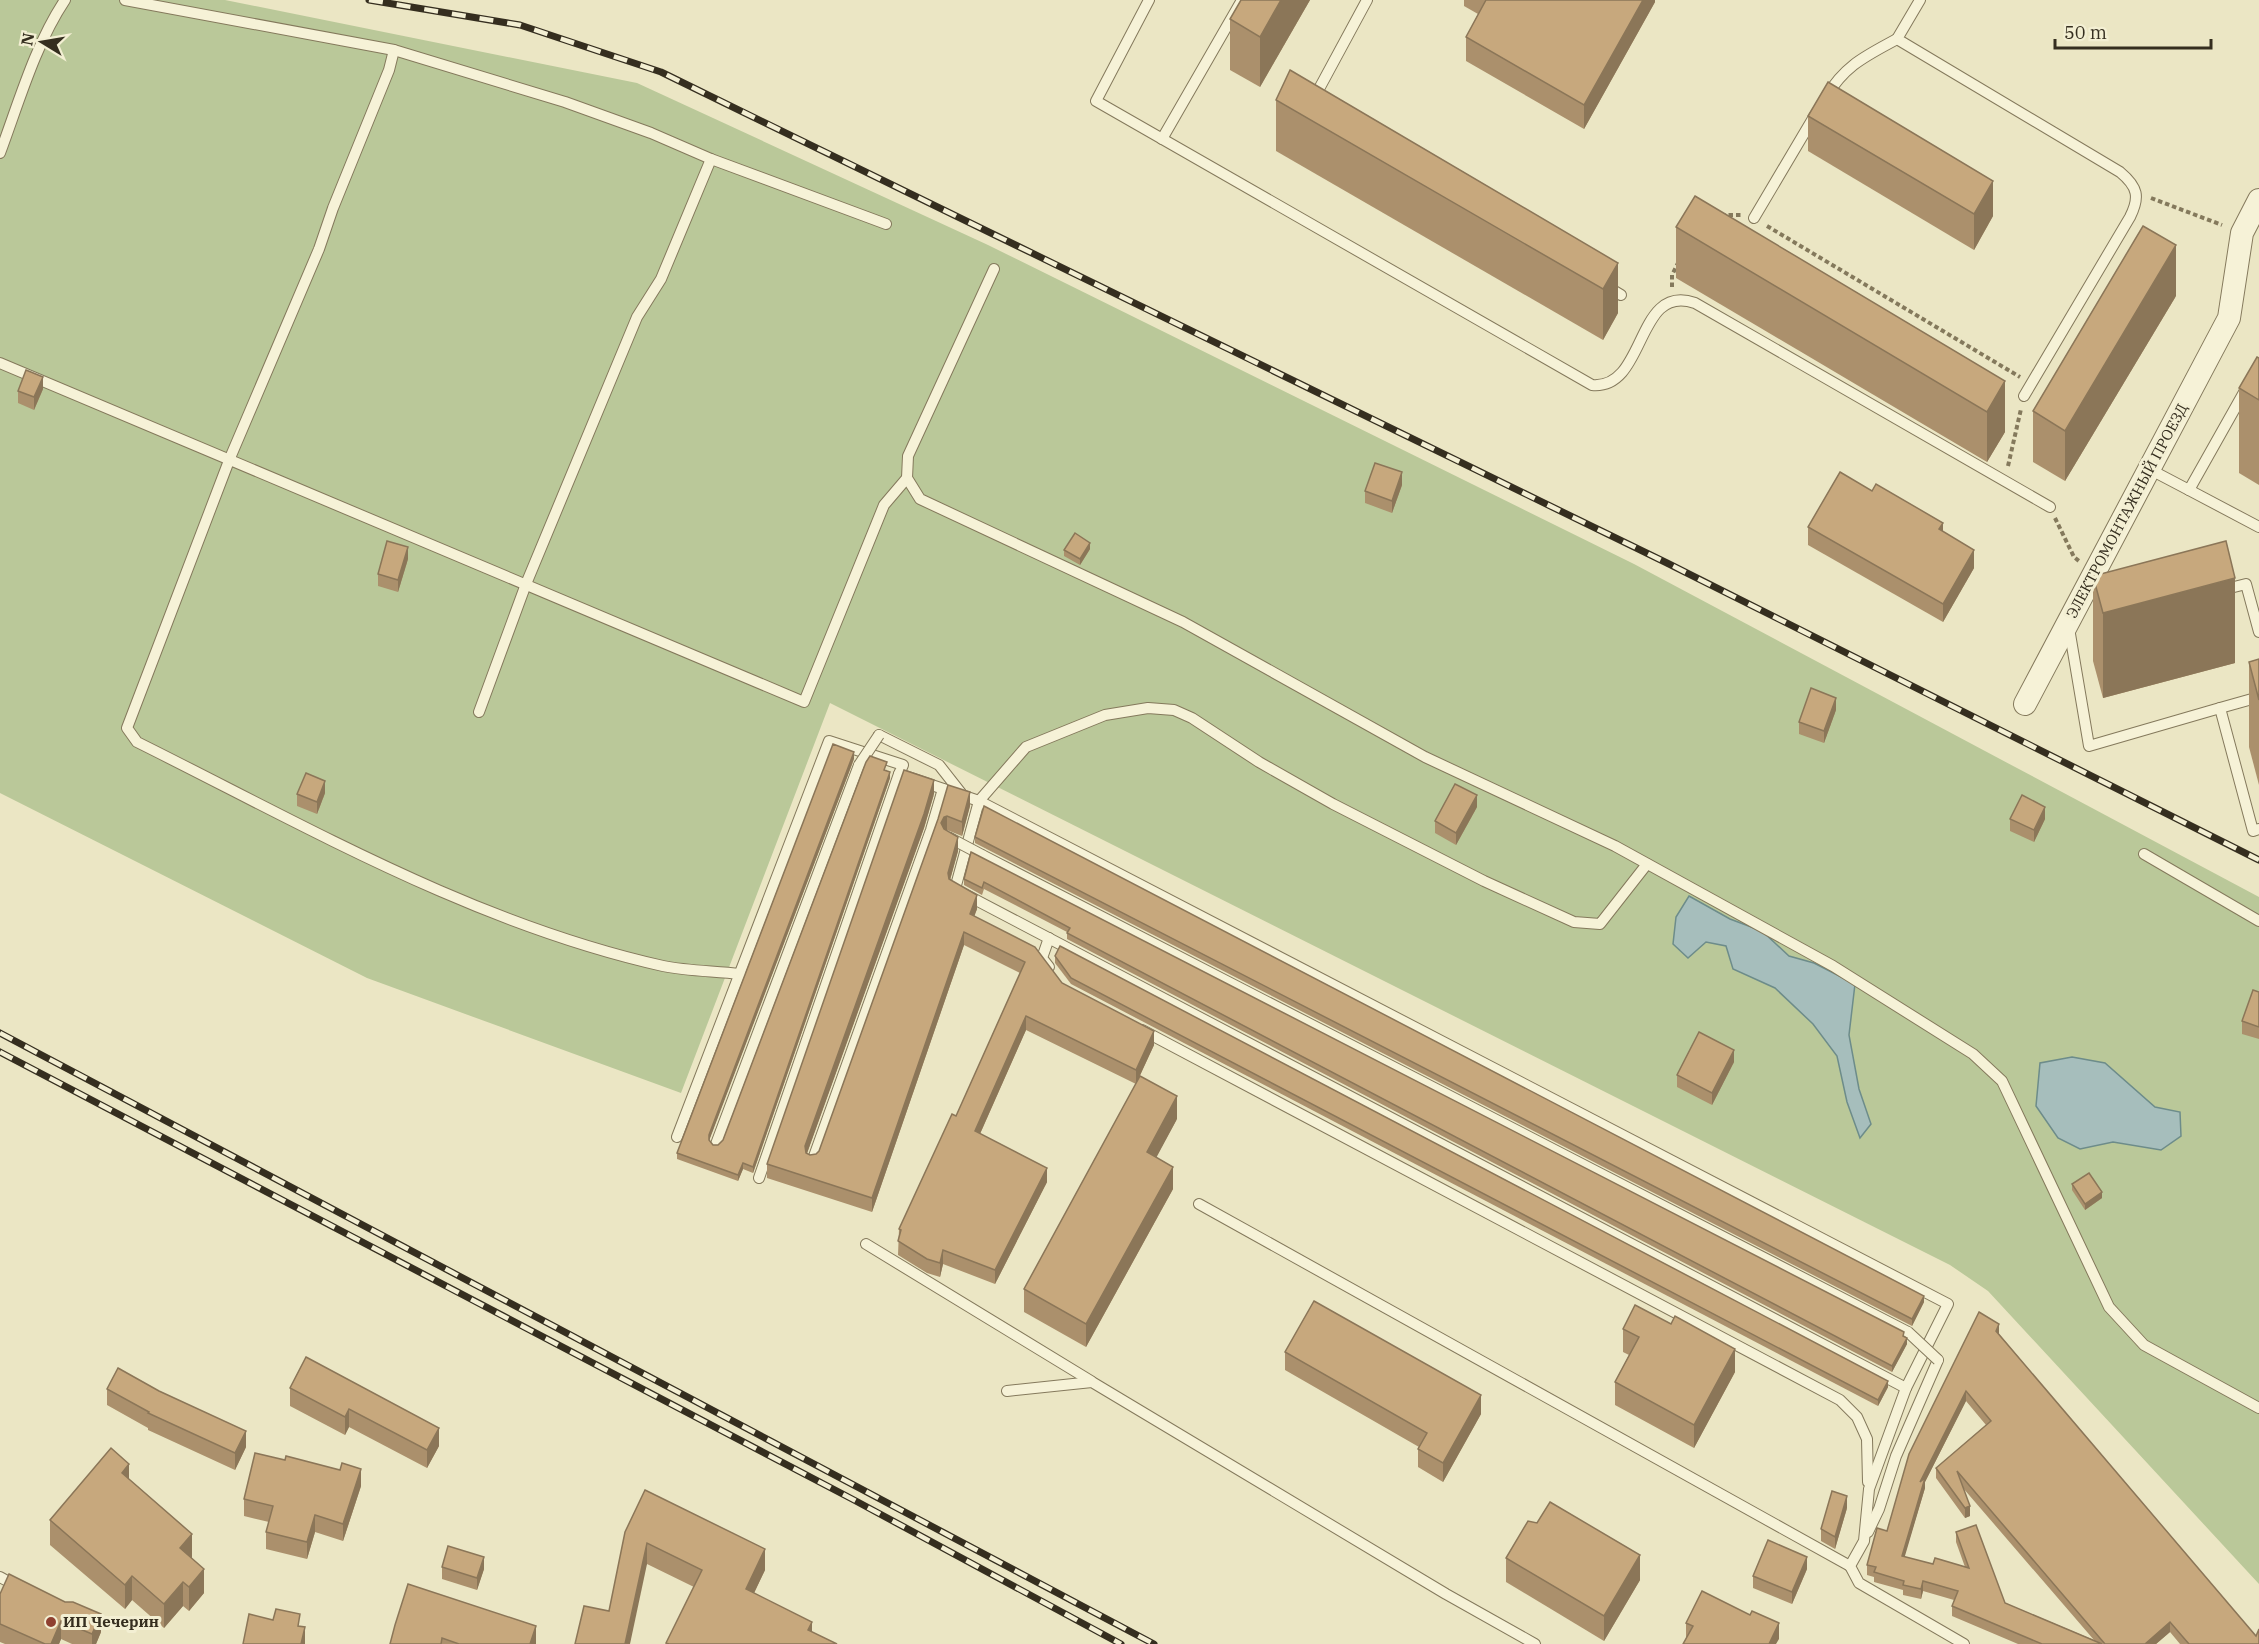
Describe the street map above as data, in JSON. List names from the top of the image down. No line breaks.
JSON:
{"streets":{"street":["ЭЛЕКТРОМОНТАЖНЫЙ ПРОЕЗД"]},"places":["ИП Чечерин"],"scale_bar":"50 m","north":"left"}
